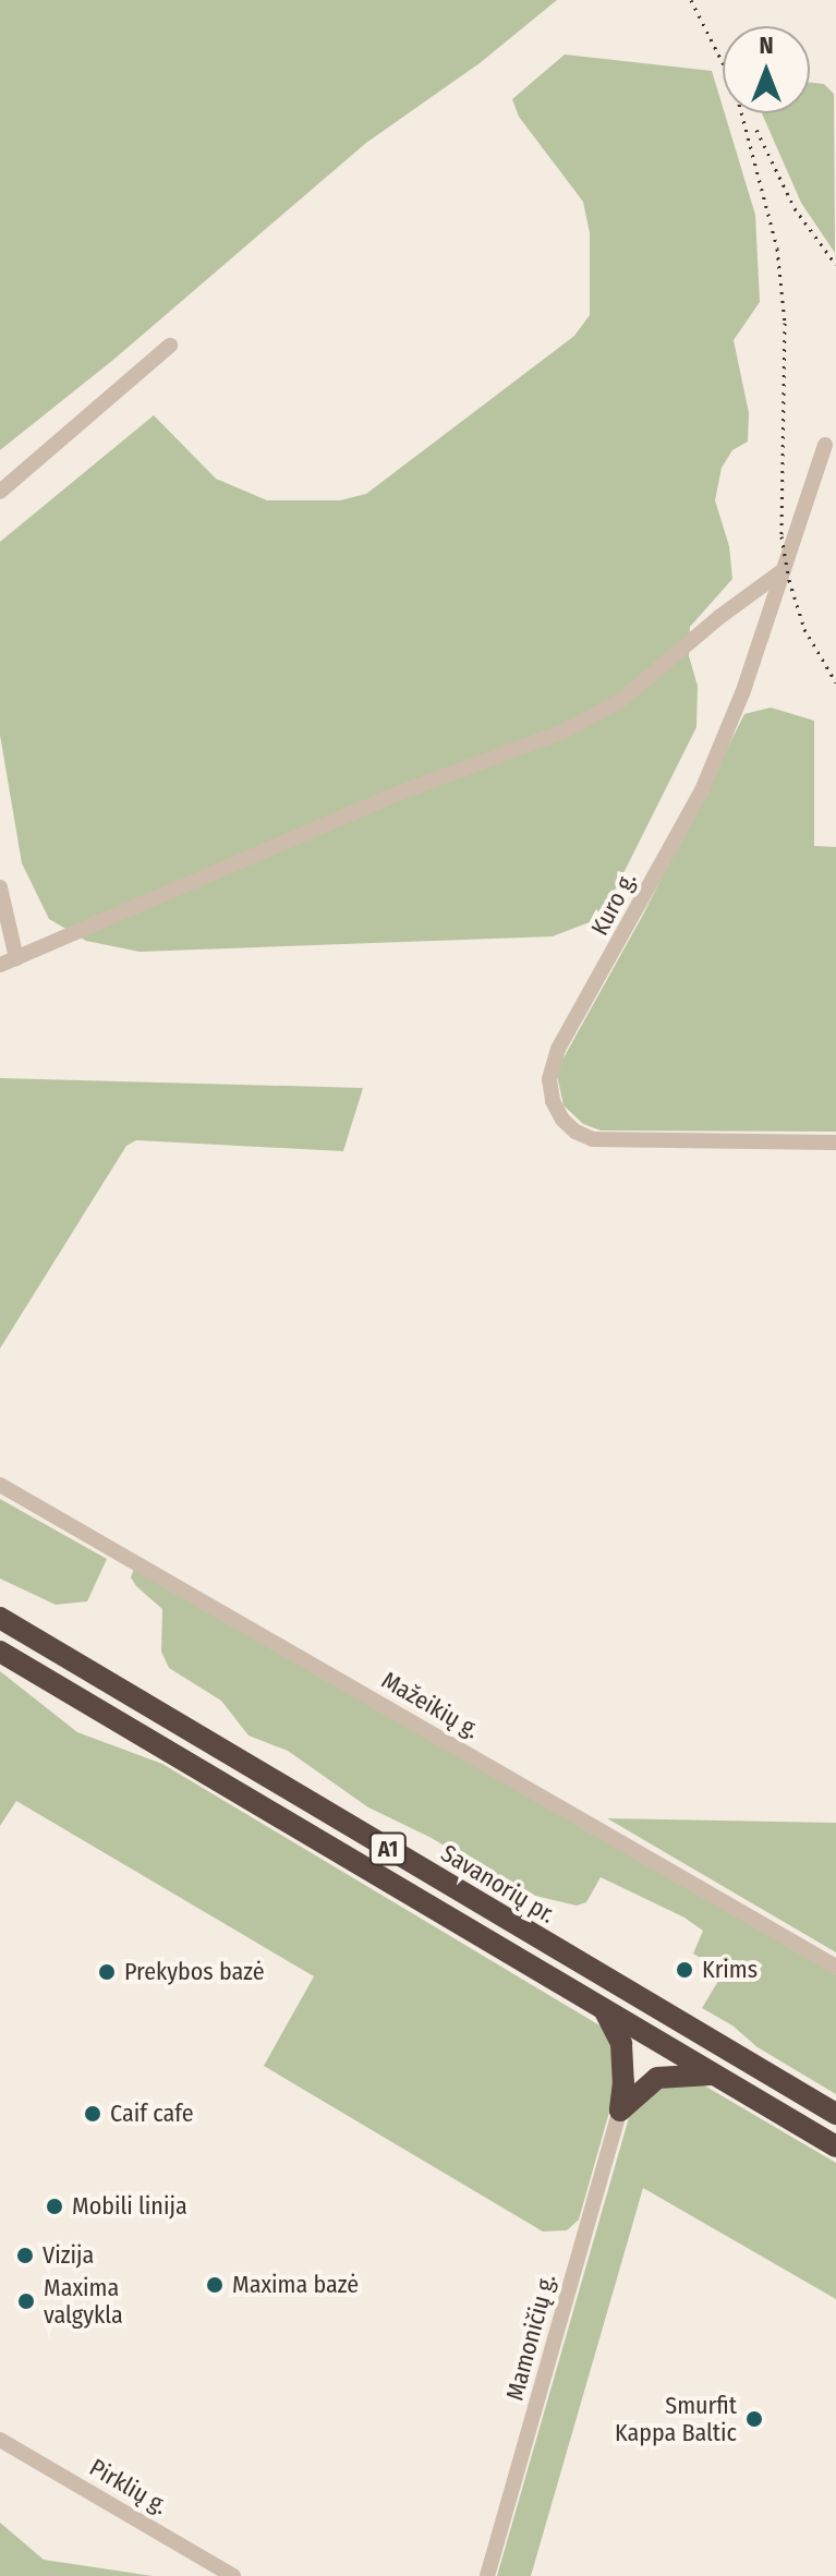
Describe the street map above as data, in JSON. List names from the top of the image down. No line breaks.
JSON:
{"streets":{"highway":["A1","Savanorių pr."],"street":["Kuro g.","Mažeikių g.","Mamoničių g.","Pirklių g."]},"places":["Krims","Prekybos bazė","Caif cafe","Mobili linija","Vizija","Maxima bazė","Maxima valgykla","Smurfit Kappa Baltic"],"north":"top"}
